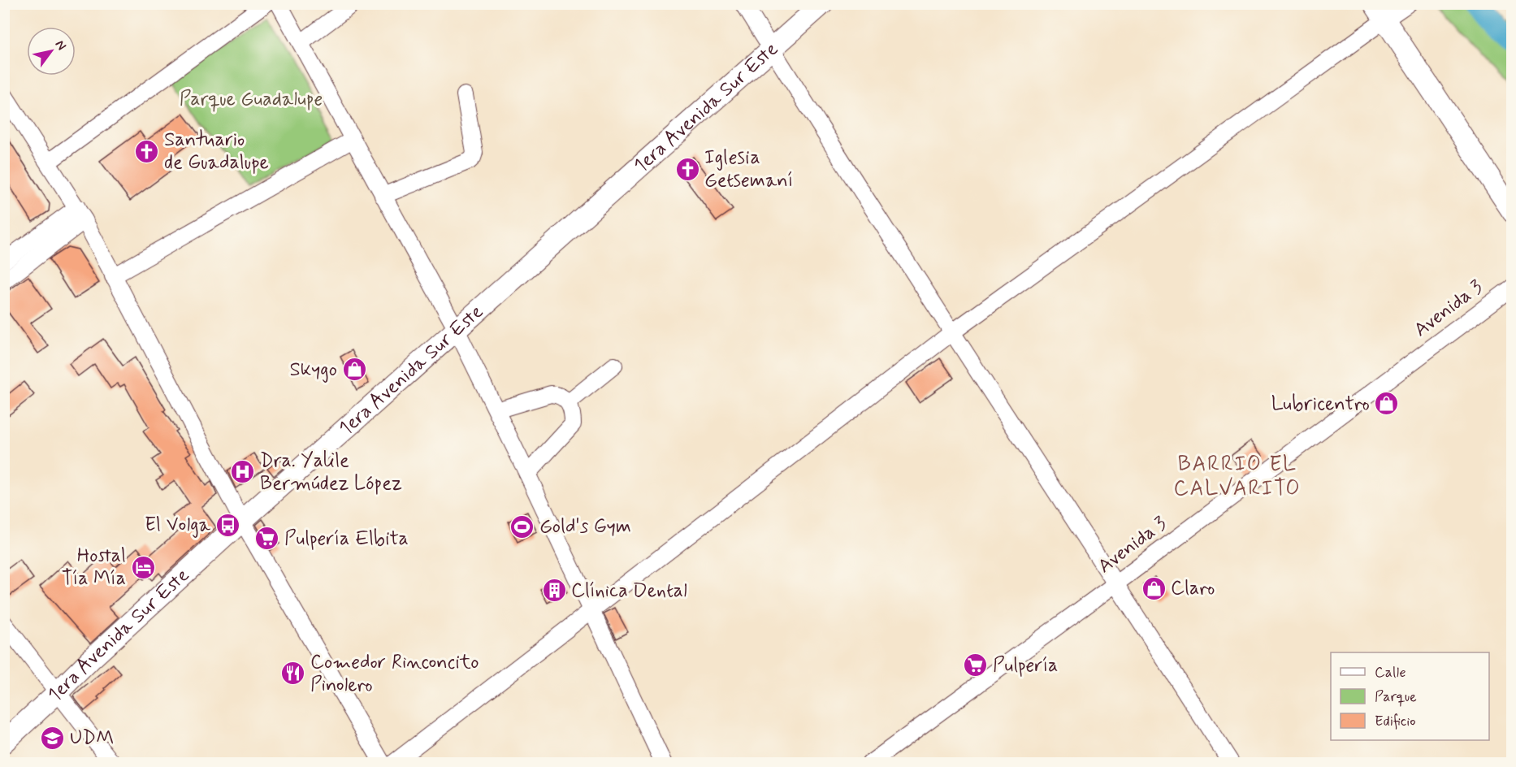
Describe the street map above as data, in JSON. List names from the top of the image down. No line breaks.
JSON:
{"streets":{"street":["1era Avenida Sur Este","Avenida 3"]},"districts":["BARRIO EL CALVARITO"],"parks":["Parque Guadalupe"],"places":{"church":["Santuario de Guadalupe","Iglesia Getsemaní"],"shop":["Skygo","Lubricentro","Claro"],"hospital":["Dra. Yalile Bermúdez López"],"bus stop":["El Volga"],"sports":["Gold's Gym"],"supermarket":["Pulpería Elbita","Pulpería"],"hotel":["Hostal Tía Mía"],"building":["Clínica Dental"],"restaurant":["Comedor Rinconcito Pinolero"],"school or university":["UDM"]},"legend":["Calle","Parque","Edificio"],"north":"top right"}
